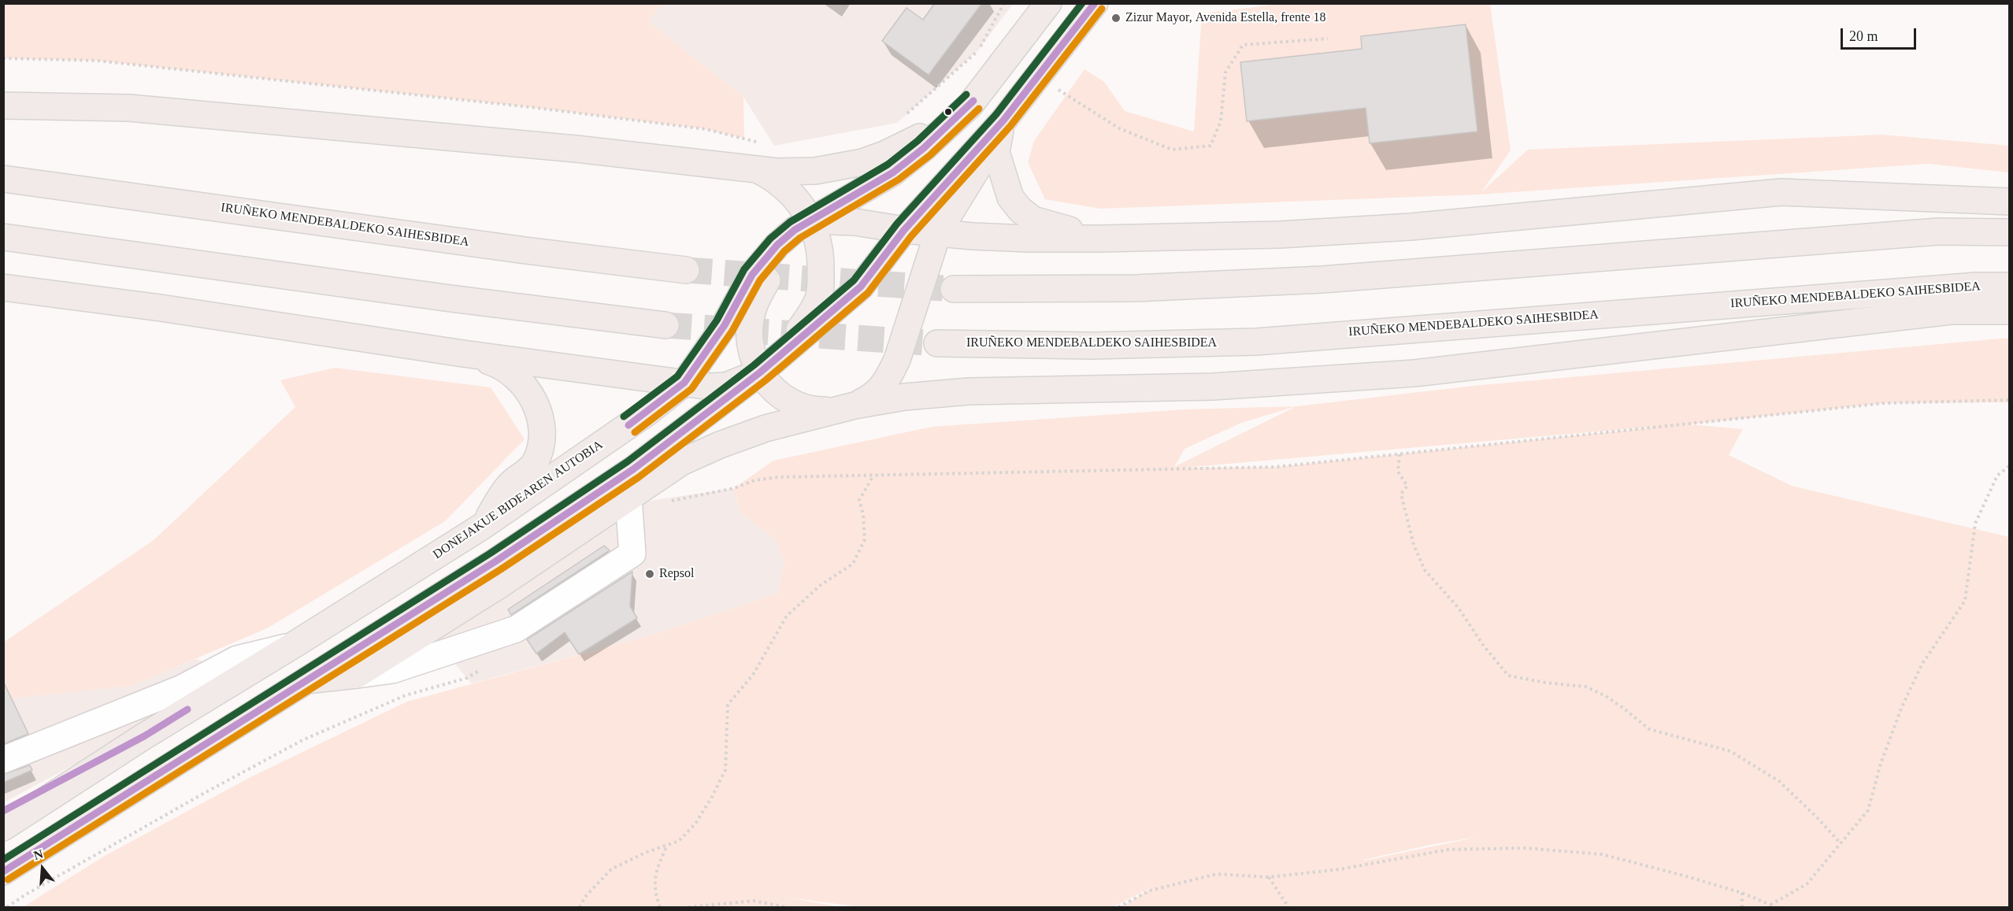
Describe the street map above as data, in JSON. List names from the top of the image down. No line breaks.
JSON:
{"streets":{"highway":["IRUÑEKO MENDEBALDEKO SAIHESBIDEA","DONEJAKUE BIDEAREN AUTOBIA"]},"places":["Zizur Mayor, Avenida Estella, frente 18","Repsol"],"scale_bar":"20 m","north":"top"}
